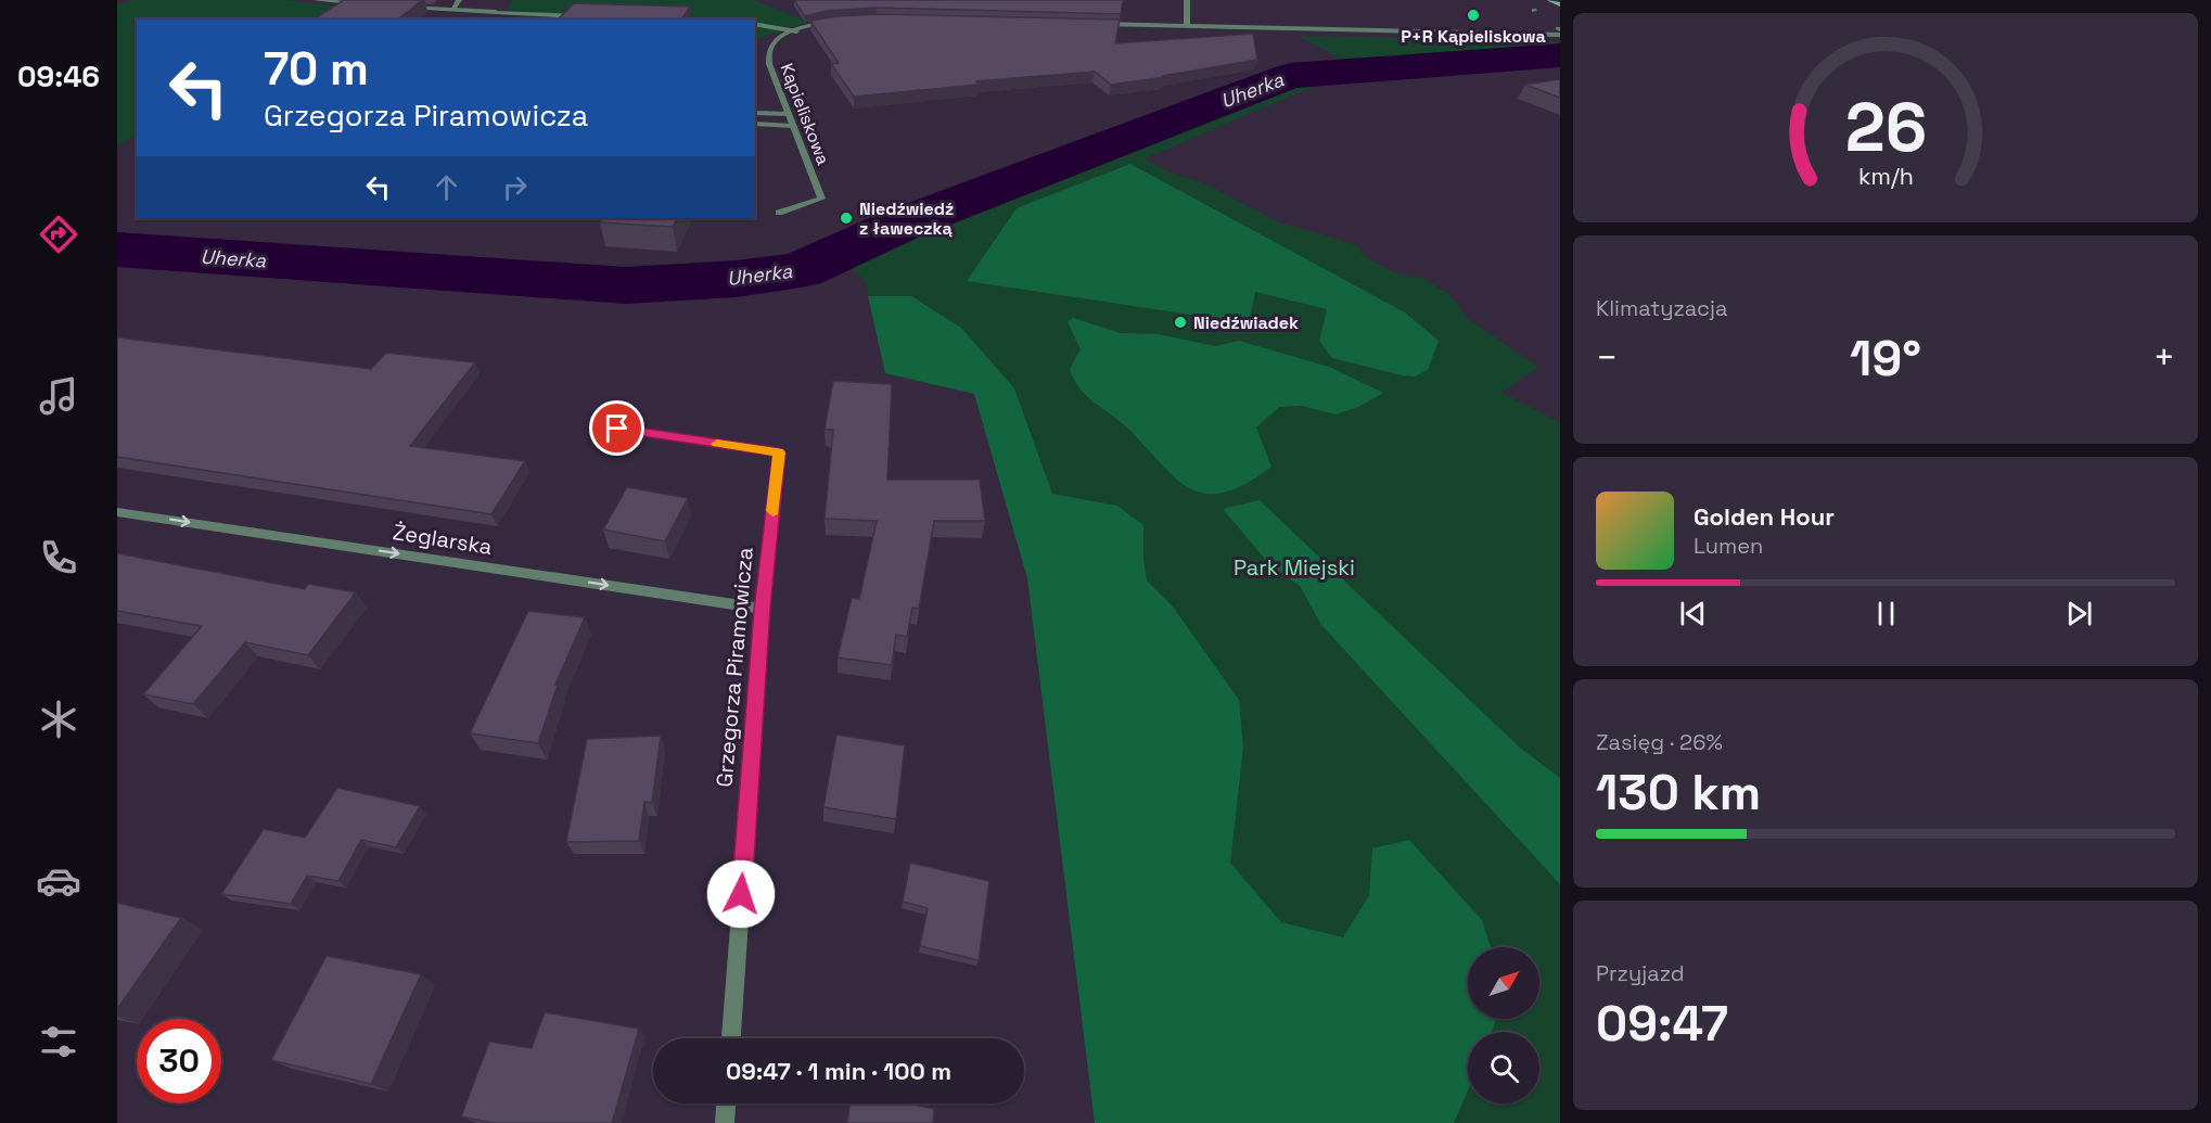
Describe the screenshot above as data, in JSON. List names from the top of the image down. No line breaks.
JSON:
{"streets":{"street":["Kąpieliskowa","Żeglarska","Grzegorza Piramowicza"]},"crossings":[["Żeglarska","Grzegorza Piramowicza"]],"one_way":["Żeglarska"],"water":["Uherka"],"parks":["Park Miejski"],"places":["P+R Kąpieliskowa","Niedźwiedź z ławeczką","Niedźwiadek"],"north":"top right","page":{"tabs":"09:46","turn":["70 m","Grzegorza Piramowicza"],"tile":["Klimatyzacja",["Zasięg · 26%","130 km"],["Przyjazd","09:47"]],"heat":["−","19°","+"],"song":["Golden Hour","Lumen"],"limit":"30","trip":"09:47 · 1 min · 100 m","gauge":["26","km/h"]}}
